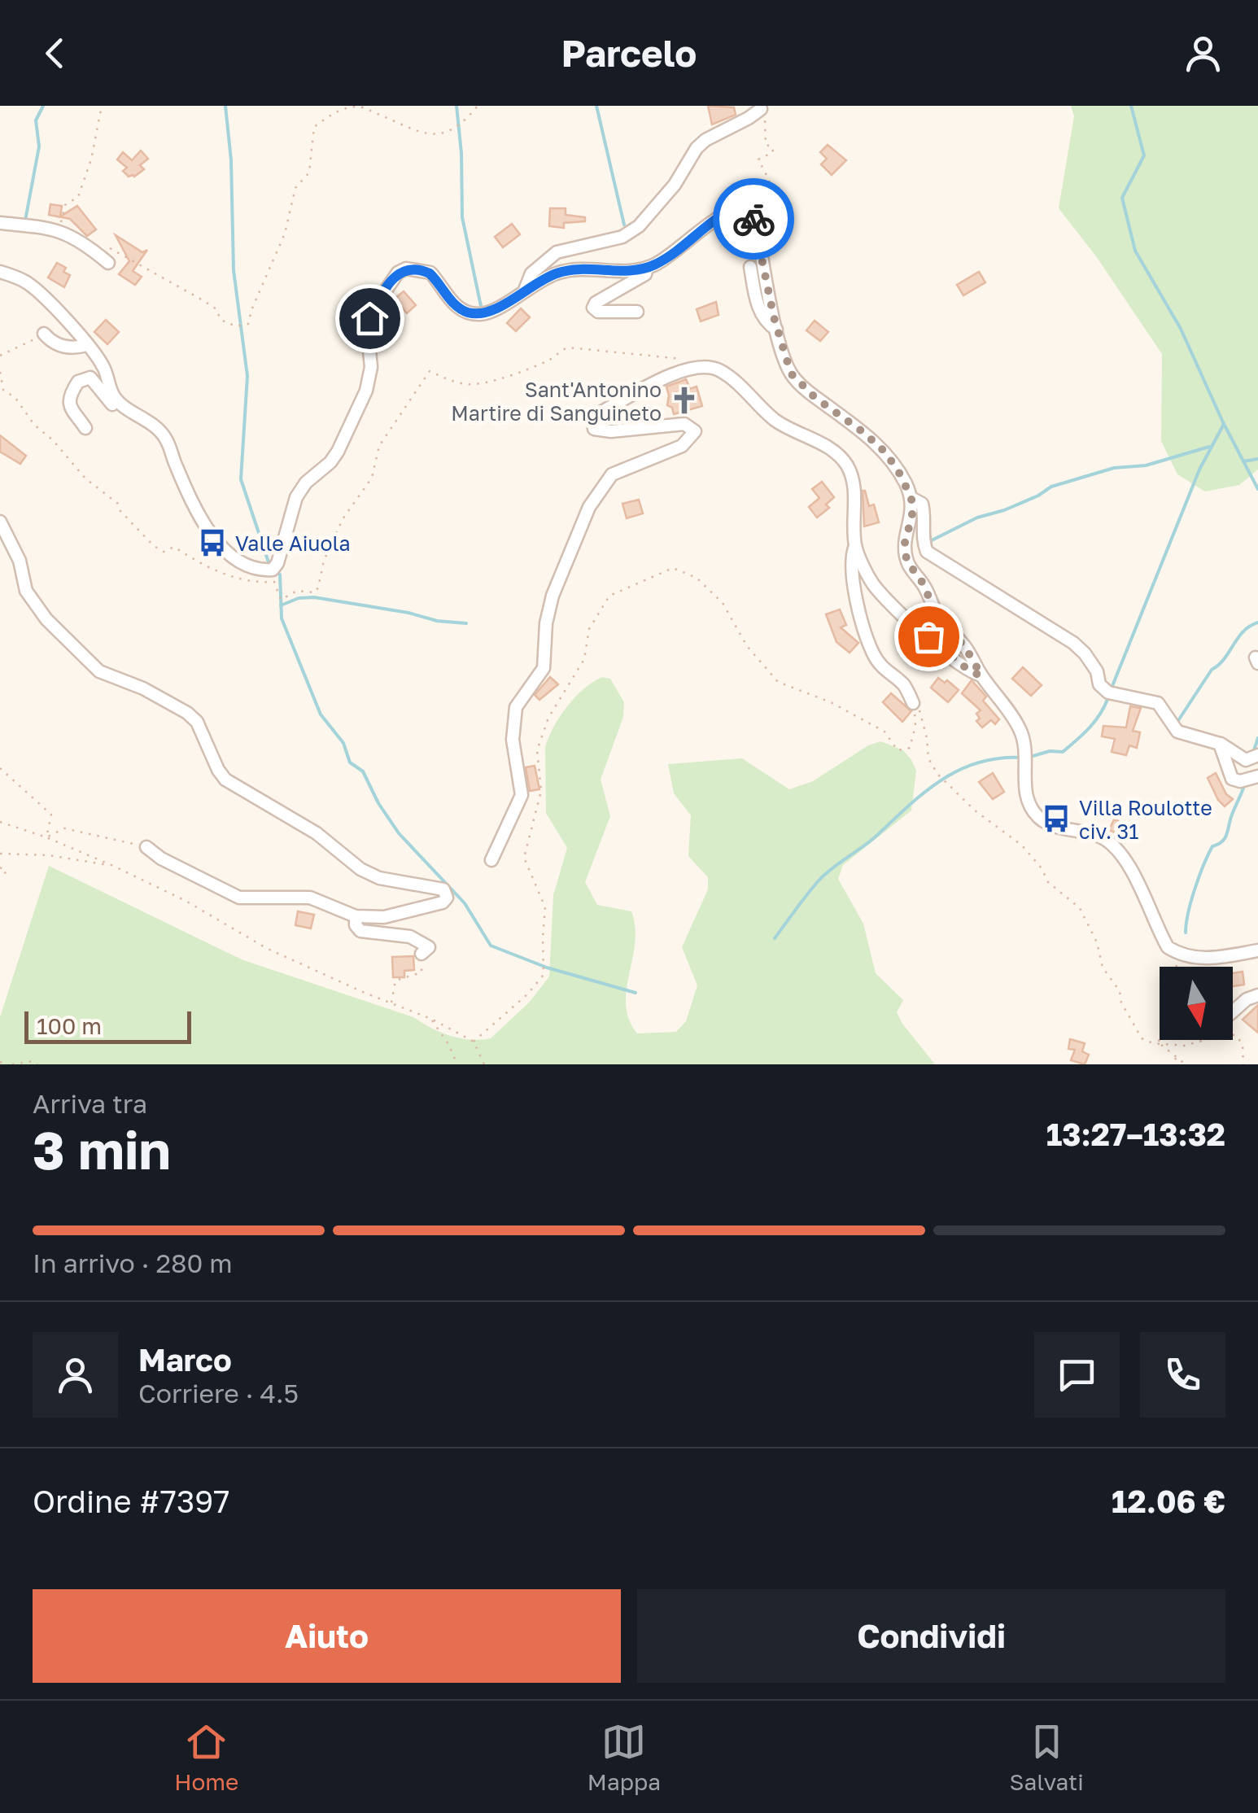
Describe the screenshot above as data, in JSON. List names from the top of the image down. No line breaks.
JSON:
{"places":{"church":["Sant'Antonino Martire di Sanguineto"],"bus stop":["Valle Aiuola","Villa Roulotte civ. 31"]},"scale_bar":"100 m","north":"bottom","page":{"header":"Parcelo","scale":"100 m","heading":["3 min","Arriva tra","13:27–13:32"],"panel":["Marco","Corriere · 4.5","Ordine #7397","12.06 €"],"bar":"In arrivo · 280 m","buttons":["Aiuto","Condividi"],"tabs":["Home","Mappa","Salvati"]}}
